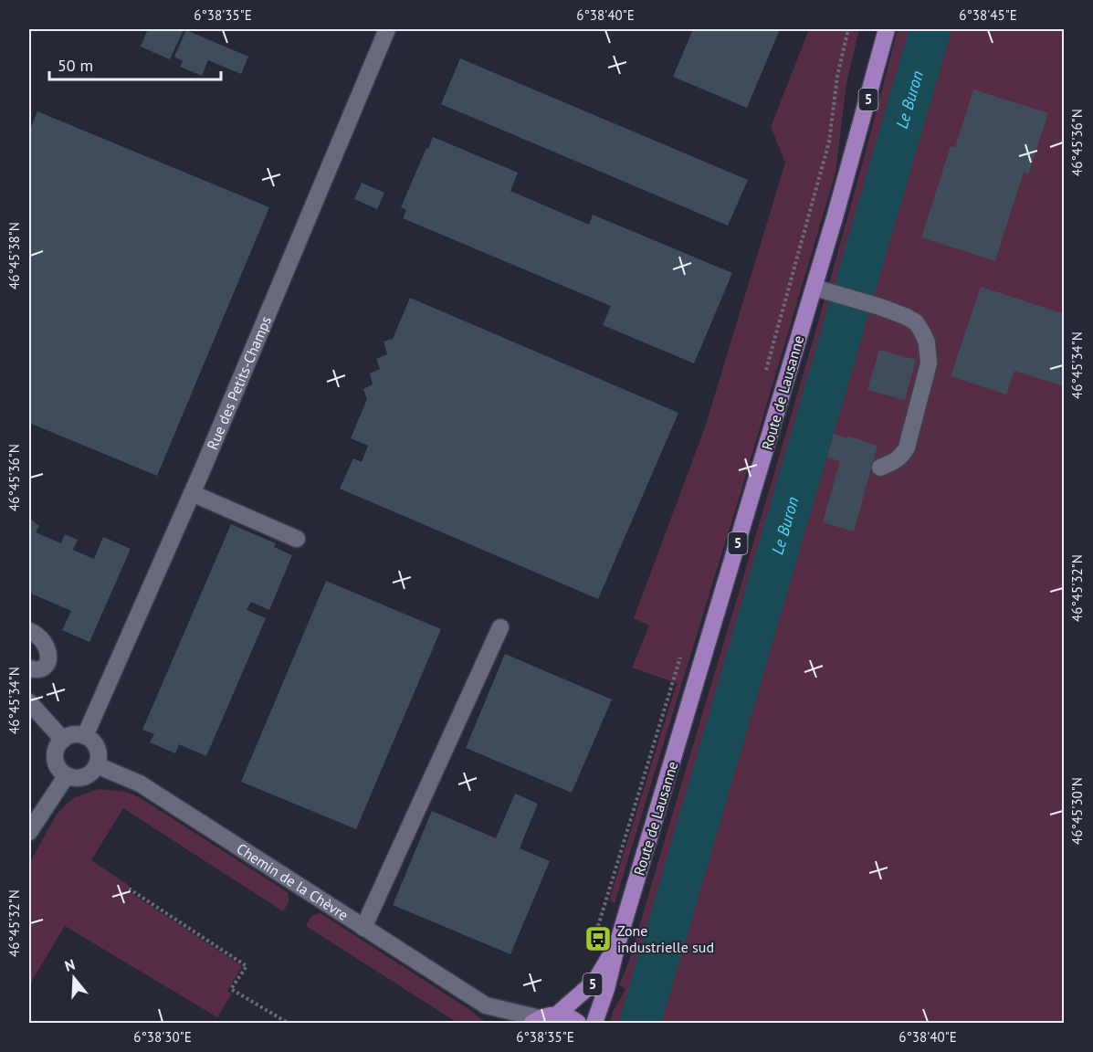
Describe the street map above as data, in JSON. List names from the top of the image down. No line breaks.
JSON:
{"streets":{"main road":["5","Route de Lausanne"],"street":["Rue des Petits-Champs","Chemin de la Chèvre"]},"crossings":[["Rue des Petits-Champs","Chemin de la Chèvre"]],"water":["Le Buron"],"places":{"bus stop":["Zone industrielle sud"]},"scale_bar":"50 m","north":"top","coordinates":["6°38'35\"E","6°38'40\"E","6°38'45\"E","46°45'36\"N","46°45'38\"N","46°45'34\"N","46°45'32\"N","46°45'30\"N","6°38'30\"E"]}
